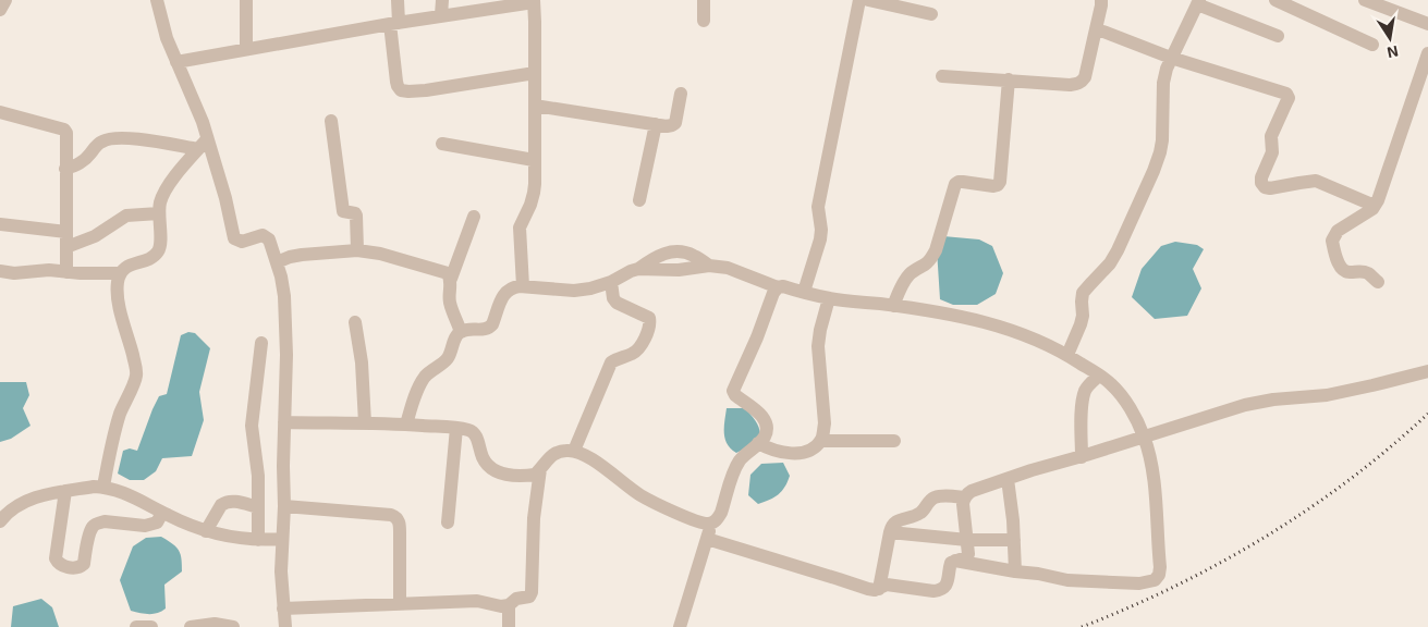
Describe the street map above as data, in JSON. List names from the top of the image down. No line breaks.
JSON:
{"north":"bottom"}
